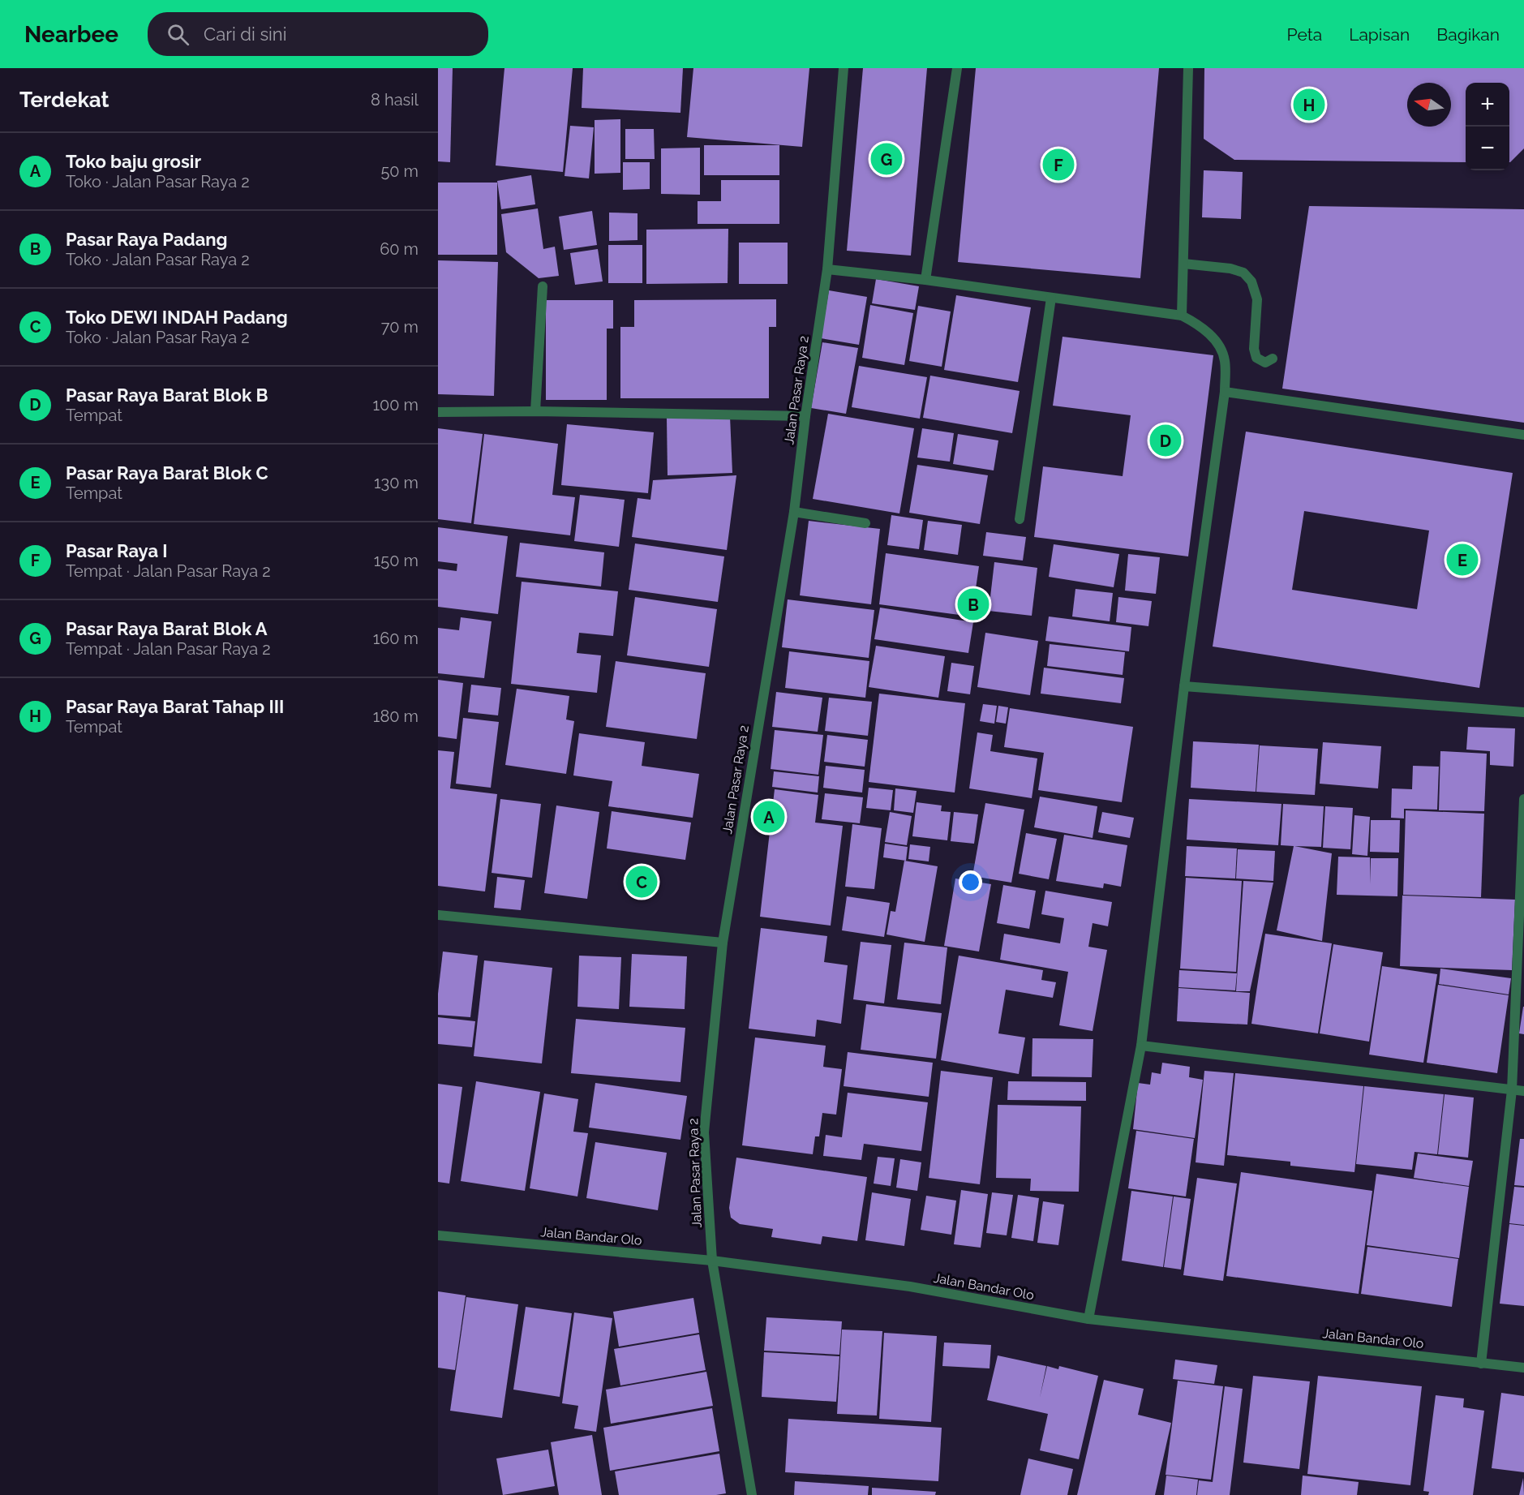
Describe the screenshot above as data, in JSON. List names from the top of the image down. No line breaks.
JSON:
{"streets":{"street":["Jalan Pasar Raya 2","Jalan Bandar Olo"]},"crossings":[["Jalan Pasar Raya 2","Jalan Bandar Olo"]],"north":"left","page":{"header":"Nearbee","search":"Cari di sini","nav":["Peta","Lapisan","Bagikan"],"heading":["Terdekat","8 hasil"],"map_buttons":["+","−"],"pins":["H","G","F","D","E","B","A","C"],"list":[{"mark":"A","name":"Toko baju grosir","note":"Toko · Jalan Pasar Raya 2","value":"50 m"},{"mark":"B","name":"Pasar Raya Padang","note":"Toko · Jalan Pasar Raya 2","value":"60 m"},{"mark":"C","name":"Toko DEWI INDAH Padang","note":"Toko · Jalan Pasar Raya 2","value":"70 m"},{"mark":"D","name":"Pasar Raya Barat Blok B","note":"Tempat","value":"100 m"},{"mark":"E","name":"Pasar Raya Barat Blok C","note":"Tempat","value":"130 m"},{"mark":"F","name":"Pasar Raya I","note":"Tempat · Jalan Pasar Raya 2","value":"150 m"},{"mark":"G","name":"Pasar Raya Barat Blok A","note":"Tempat · Jalan Pasar Raya 2","value":"160 m"},{"mark":"H","name":"Pasar Raya Barat Tahap III","note":"Tempat","value":"180 m"}]}}
